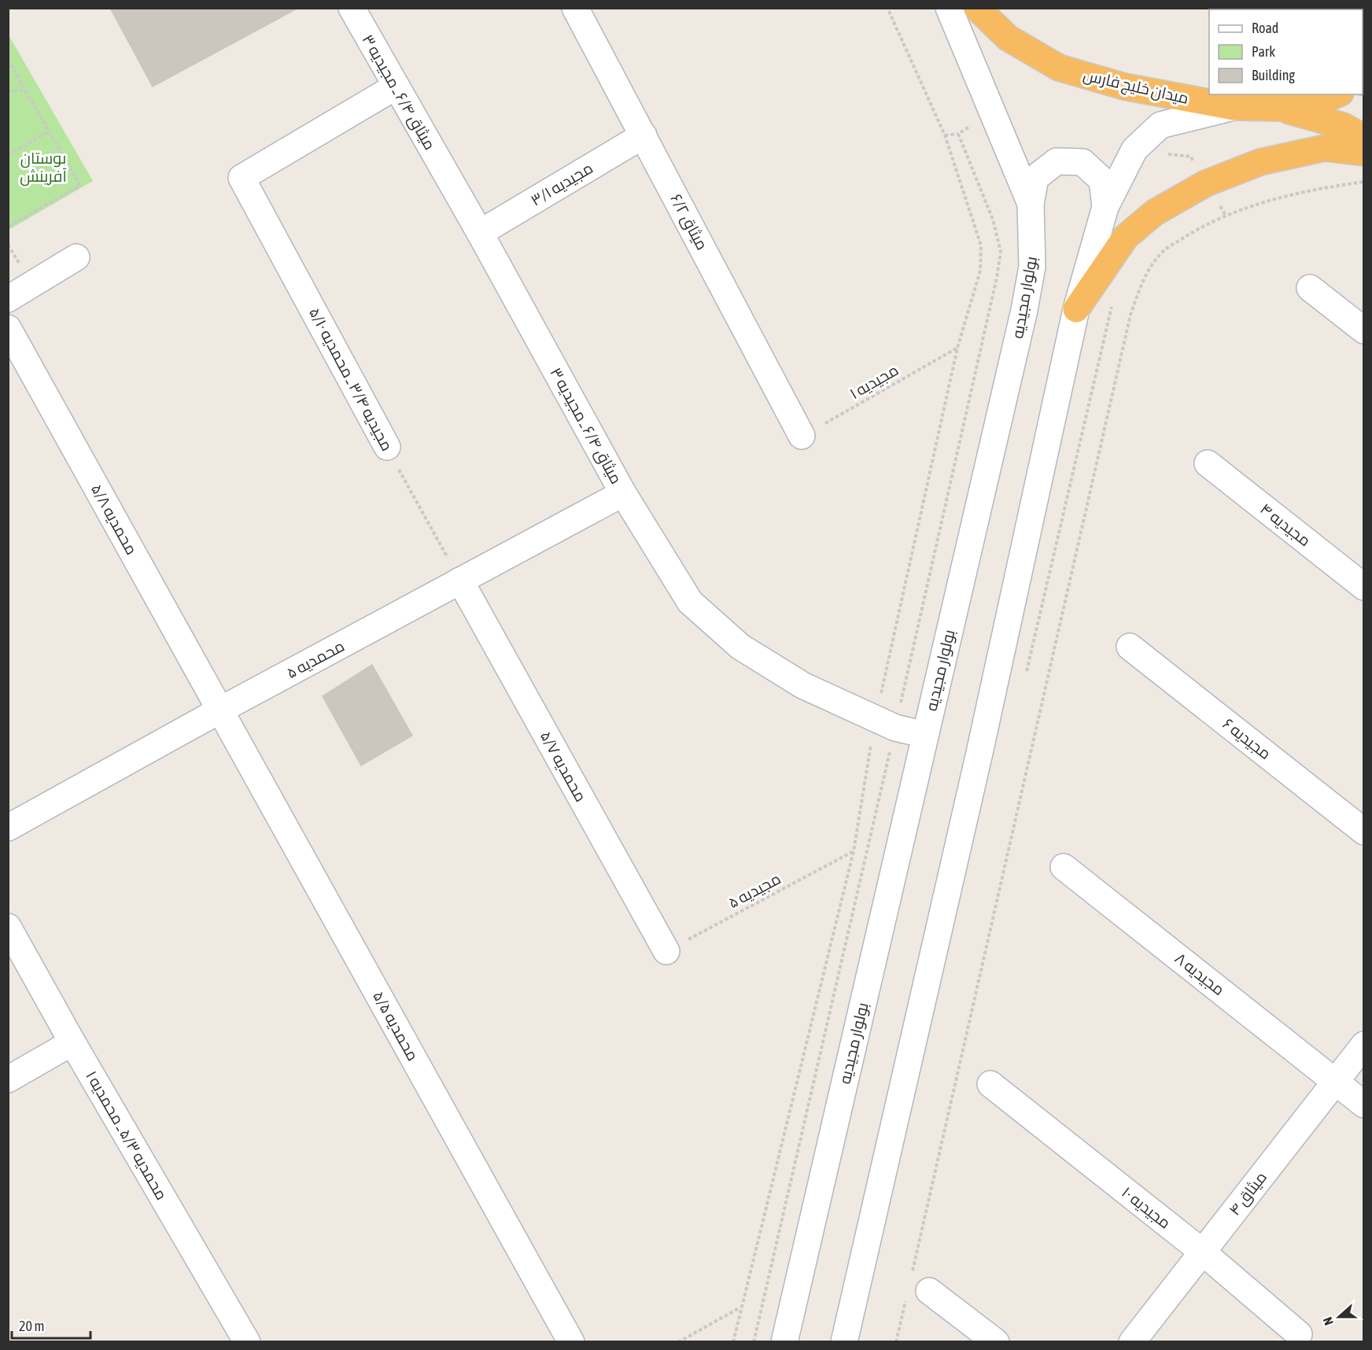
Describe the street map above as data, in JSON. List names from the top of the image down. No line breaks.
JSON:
{"streets":{"highway":["میدان خلیج فارس"],"street":["میثاق ۶/۴ ـ مجیدیه ۳","مجیدیه ۳/۱","میثاق ۶/۲","بولوار مجیدیه","مجیدیه ۳/۴ ـ محمدیه ۵/۱۰","محمدیه ۵/۸","مجیدیه ۴","محمدیه ۵","مجیدیه ۶","محمدیه ۵/۷","مجیدیه ۸","محمدیه ۵/۵","محمدیه ۵/۳ ـ محمدیه ۱","میثاق ۴","مجیدیه ۱۰"],"path":["مجیدیه ۱","مجیدیه ۵"]},"crossings":[["میثاق ۶/۴ ـ مجیدیه ۳","مجیدیه ۳/۱"],["میثاق ۶/۴ ـ مجیدیه ۳","بولوار مجیدیه"],["میثاق ۶/۴ ـ مجیدیه ۳","مجیدیه ۳/۴ ـ محمدیه ۵/۱۰"],["میثاق ۶/۴ ـ مجیدیه ۳","محمدیه ۵"],["مجیدیه ۳/۱","میثاق ۶/۲"],["میثاق ۶/۲","مجیدیه ۱"],["مجیدیه ۳/۴ ـ محمدیه ۵/۱۰","محمدیه ۵"],["مجیدیه ۳/۴ ـ محمدیه ۵/۱۰","محمدیه ۵/۷"],["محمدیه ۵/۸","محمدیه ۵"],["محمدیه ۵/۸","محمدیه ۵/۵"],["محمدیه ۵","محمدیه ۵/۷"],["محمدیه ۵","محمدیه ۵/۵"],["محمدیه ۵/۷","مجیدیه ۵"],["مجیدیه ۸","میثاق ۴"],["میثاق ۴","مجیدیه ۱۰"]],"parks":["بوستان آفرینش"],"legend":["Road","Park","Building"],"scale_bar":"20 m","north":"left"}
